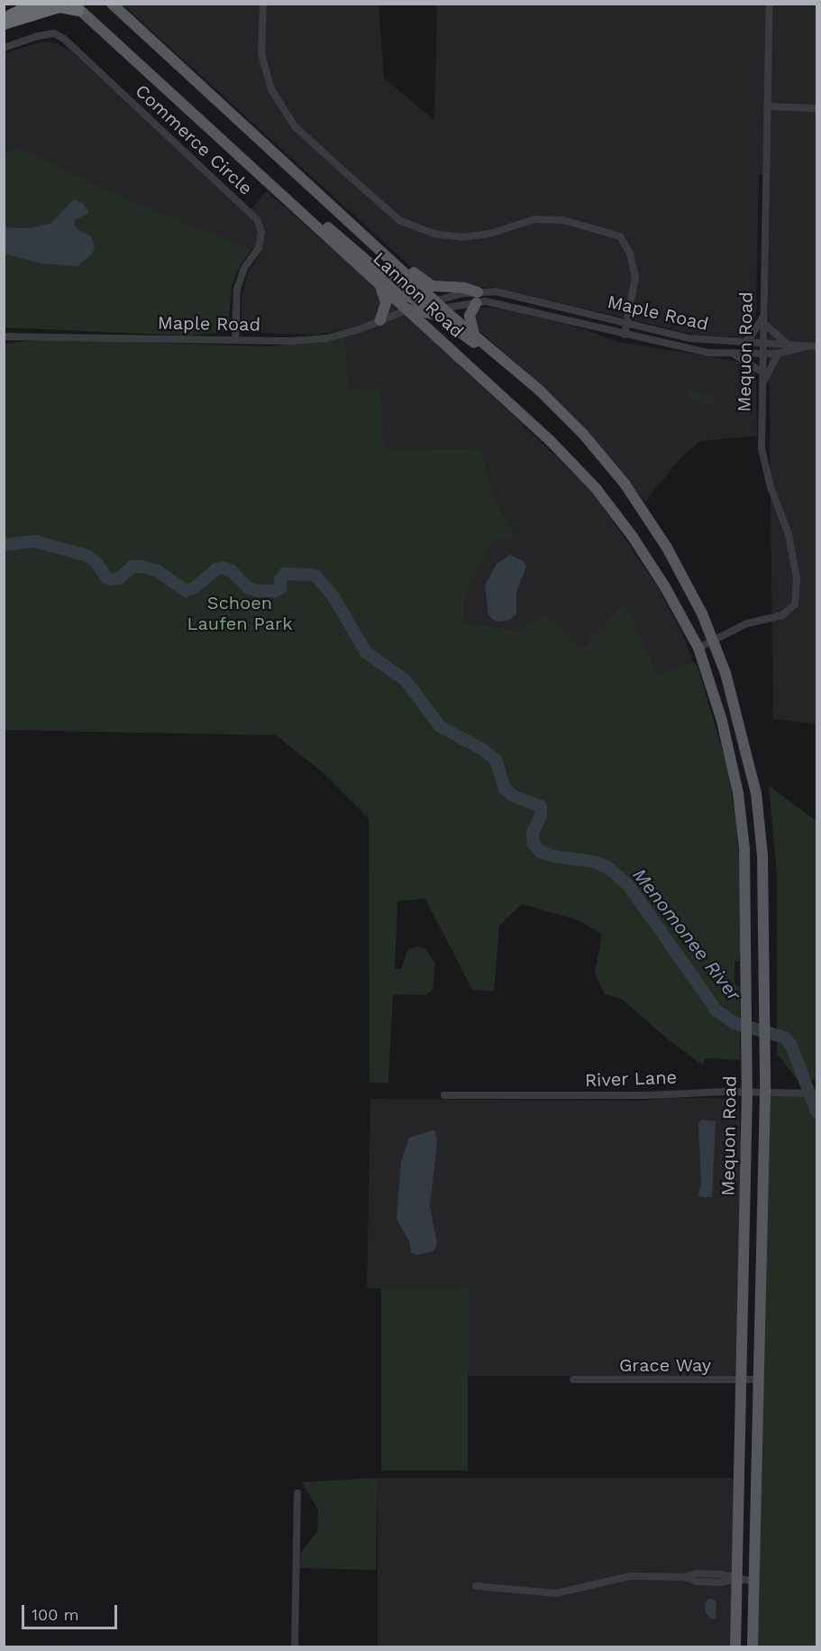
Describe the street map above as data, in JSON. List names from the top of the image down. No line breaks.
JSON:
{"streets":{"main road":["Lannon Road","Mequon Road"],"street":["Commerce Circle","Maple Road","River Lane","Grace Way"]},"crossings":[["Commerce Circle","Maple Road"],["Lannon Road","Maple Road"],["Lannon Road","Mequon Road"],["Maple Road","Mequon Road"],["Mequon Road","River Lane"],["Mequon Road","Grace Way"]],"water":["Menomonee River"],"parks":["Schoen Laufen Park"],"scale_bar":"100 m"}
